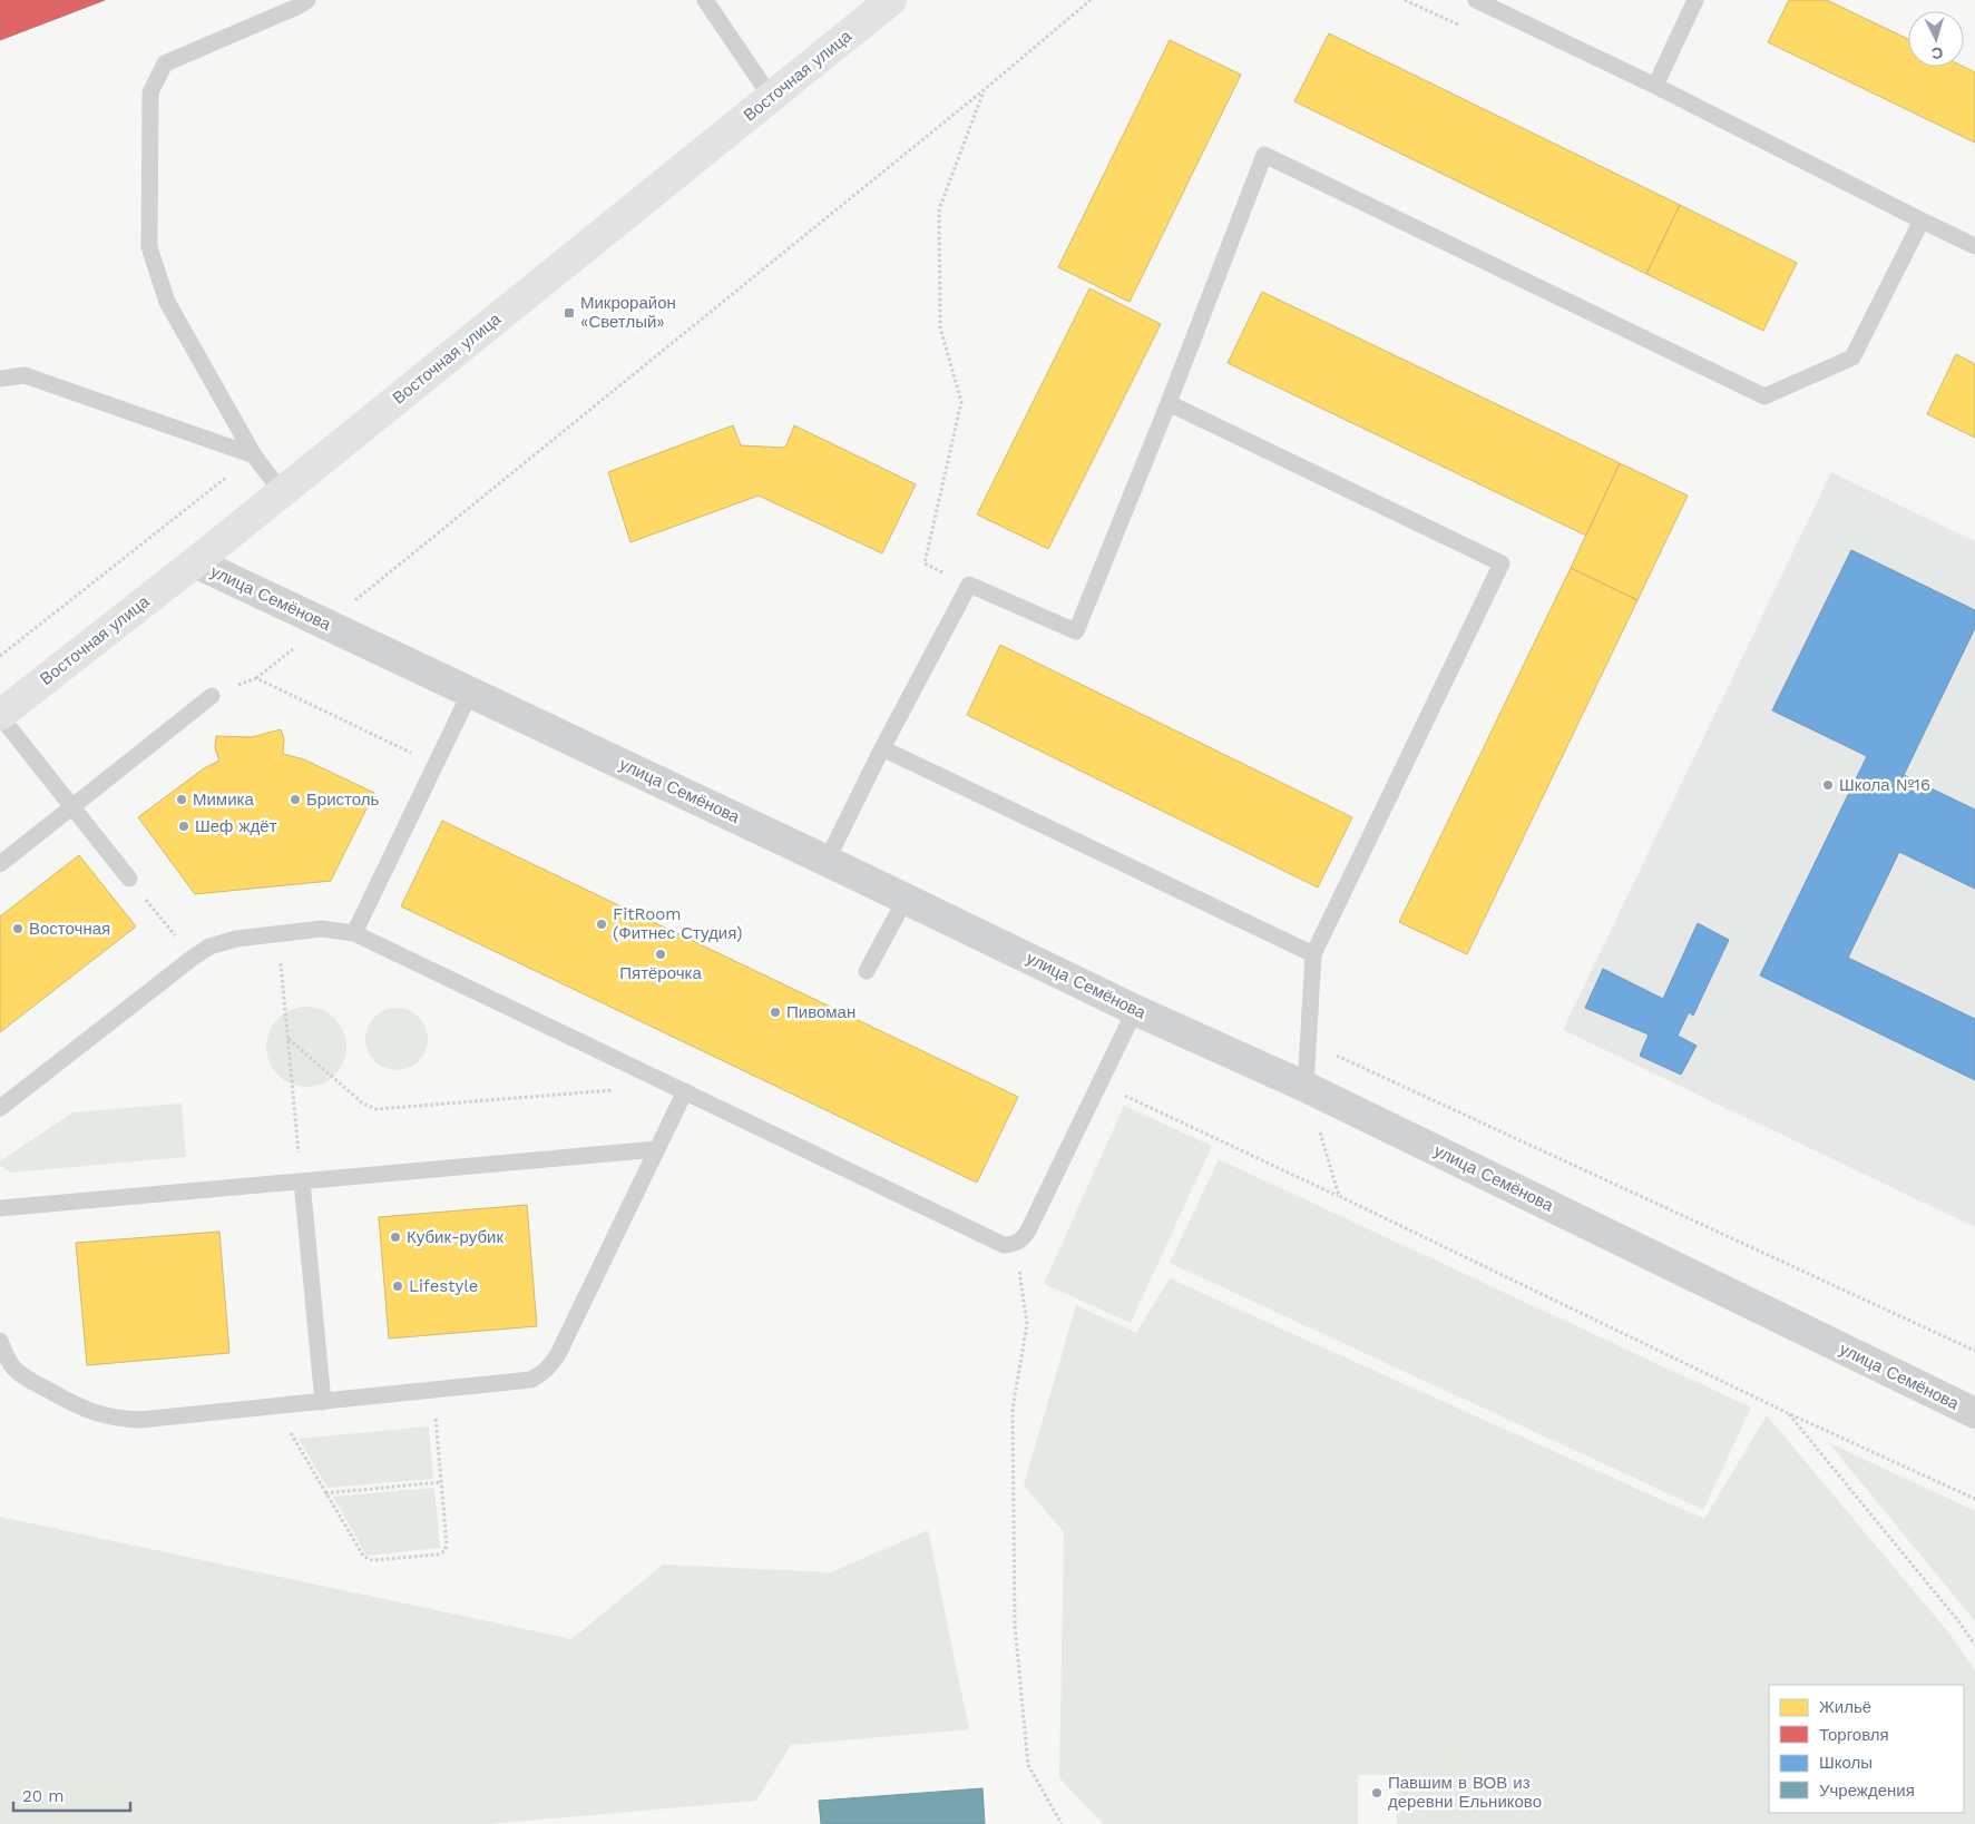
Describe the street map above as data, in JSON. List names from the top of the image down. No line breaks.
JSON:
{"streets":{"main road":["Восточная улица"],"street":["улица Семёнова"]},"crossings":[["Восточная улица","улица Семёнова"]],"places":{"transit":["Микрорайон «Светлый»"],"other":["Школа №16","Мимика","Бристоль","Шеф ждёт","FitRoom (Фитнес Студия)","Восточная","Пятёрочка","Пивоман","Кубик-рубик","Lifestyle","Павшим в ВОВ из деревни Ельниково"]},"legend":["Жильё","Торговля","Школы","Учреждения"],"scale_bar":"20 m","north":"bottom"}
